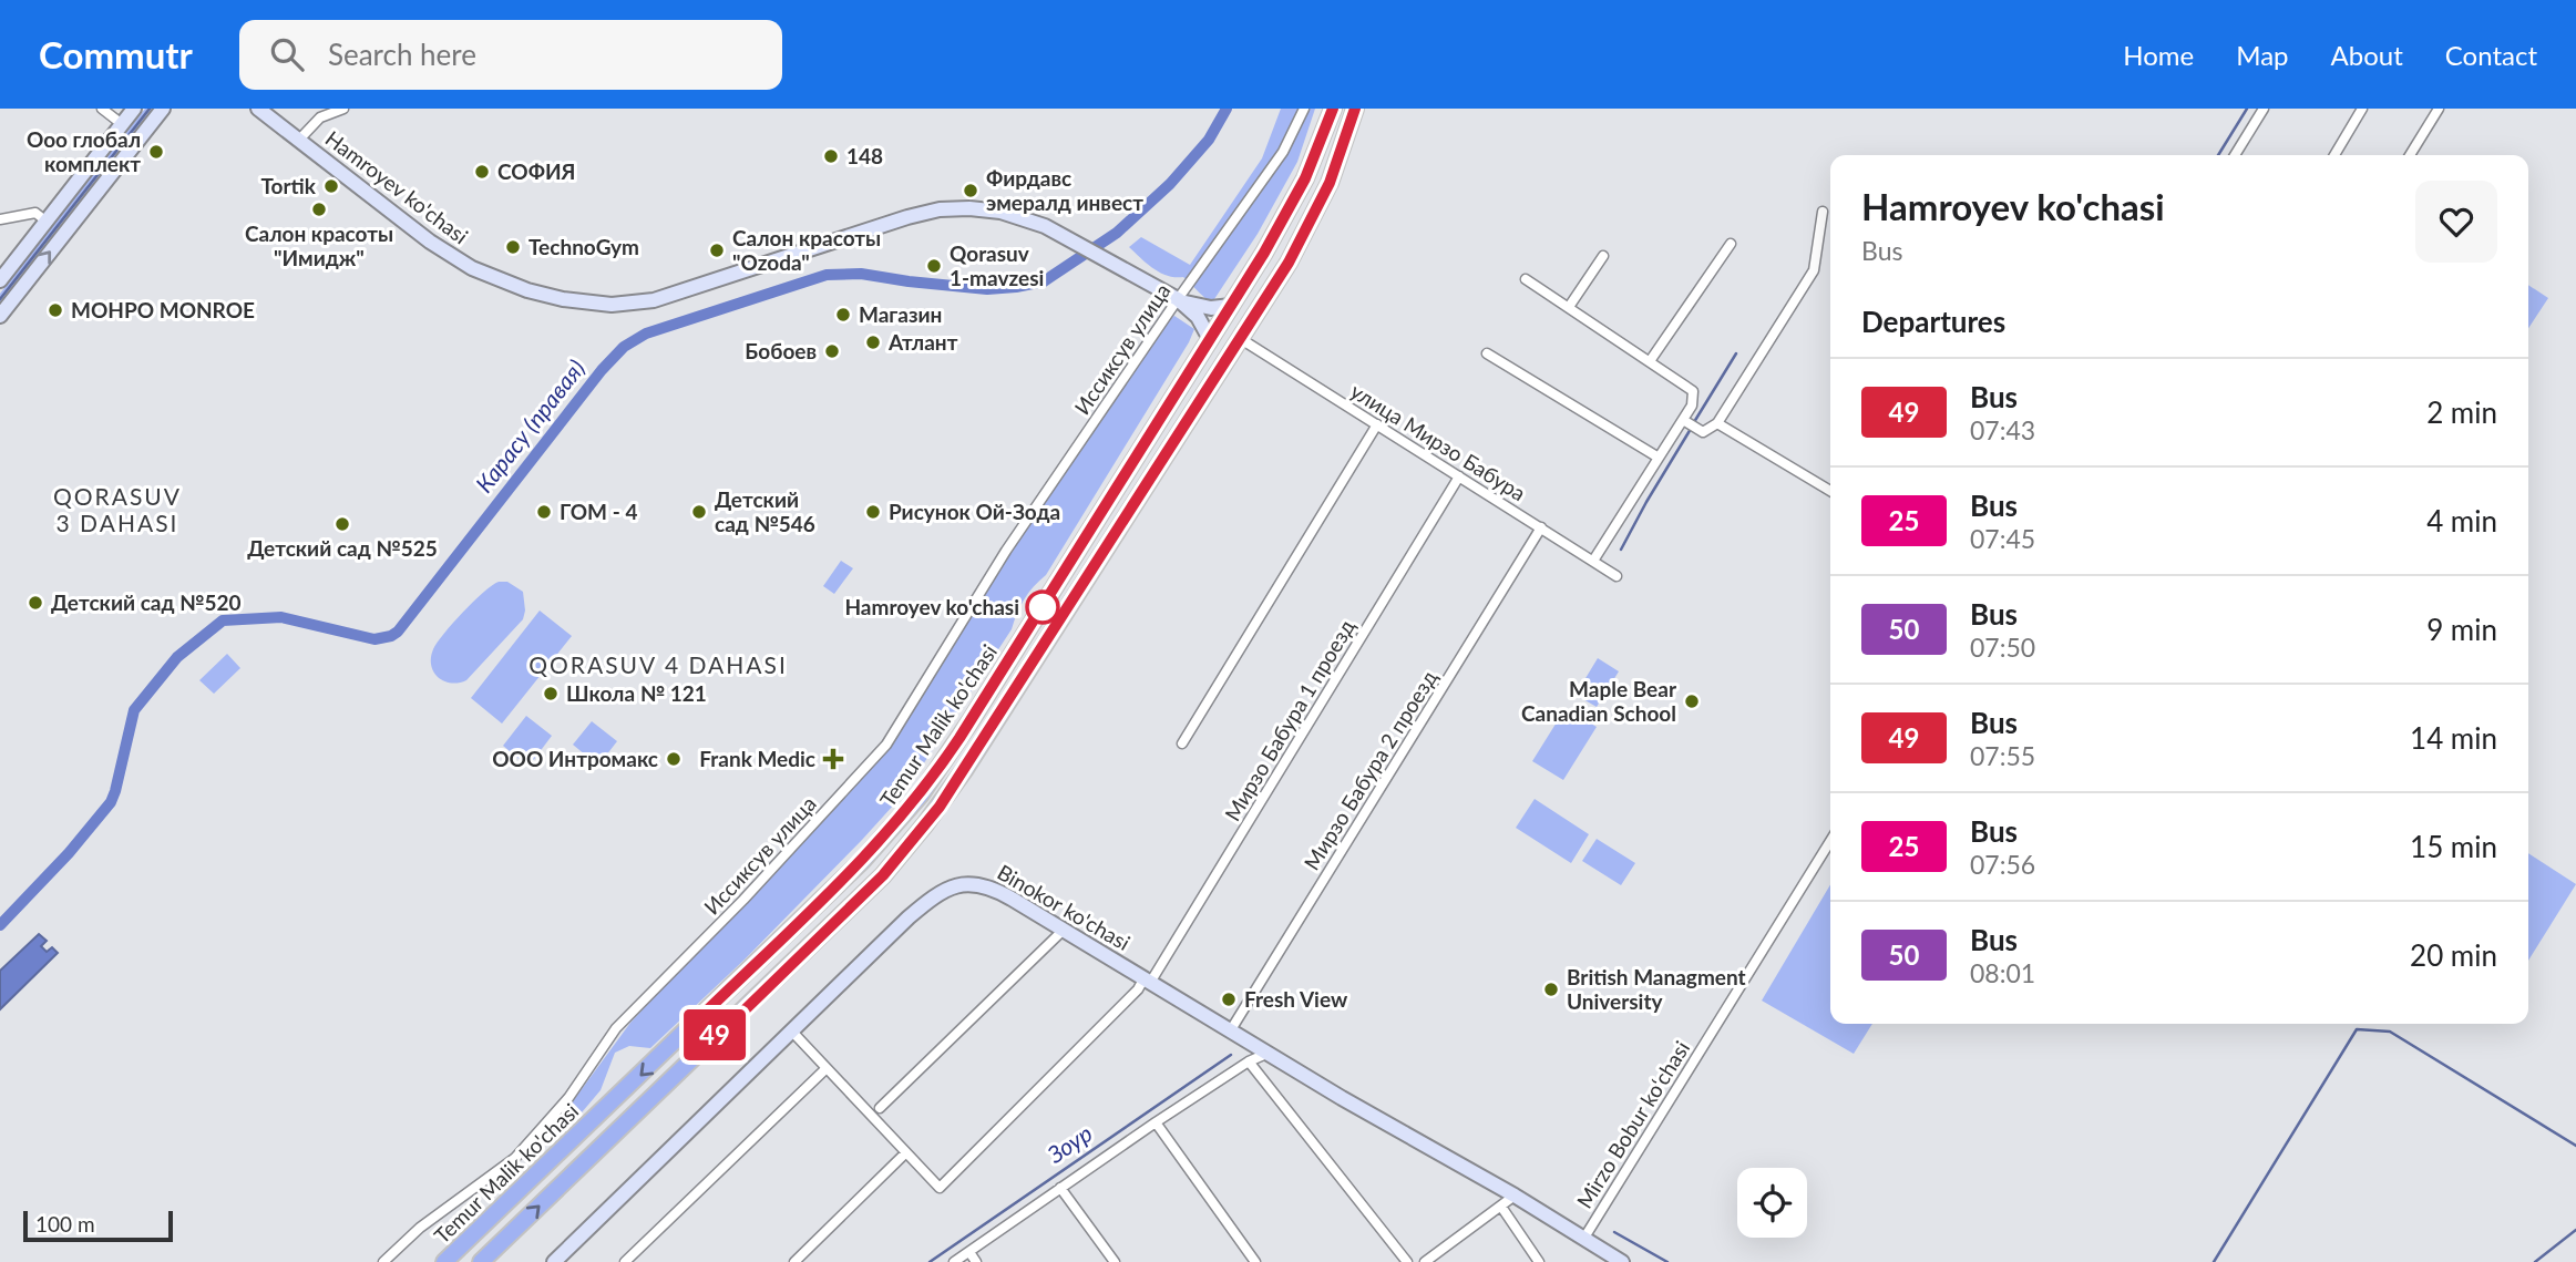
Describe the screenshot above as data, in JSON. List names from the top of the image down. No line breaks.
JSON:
{"streets":{"highway":["Temur Malik ko'chasi"],"main road":["Hamroyev ko'chasi","Binokor ko'chasi"],"street":["Иссиксув улица","улица Мирзо Бабура","Мирзо Бабура 1 проезд","Мирзо Бабура 2 проезд","Mirzo Bobur ko‘chasi"]},"crossings":[["Hamroyev ko'chasi","Иссиксув улица"],["Hamroyev ko'chasi","Temur Malik ko'chasi"],["улица Мирзо Бабура","Мирзо Бабура 1 проезд"],["улица Мирзо Бабура","Temur Malik ko'chasi"],["улица Мирзо Бабура","Мирзо Бабура 2 проезд"],["Мирзо Бабура 1 проезд","Binokor ko'chasi"],["Мирзо Бабура 2 проезд","Binokor ko'chasi"],["Binokor ko'chasi","Mirzo Bobur ko‘chasi"]],"districts":["QORASUV 3 DAHASI","QORASUV 4 DAHASI"],"water":["Карасу (правая)","Зоур"],"places":{"other":["Ооо глобал комплект","148","СОФИЯ","Tortik","Фирдавс эмералд инвест","Салон красоты \"Имидж\"","TechnoGym","Салон красоты \"Ozoda\"","Qorasuv 1-mavzesi","МОНРО MONROE","Магазин","Атлант","Бобоев","ГОМ - 4","Детский сад №546","Рисунок Ой-Зода","Детский сад №525","Детский сад №520","Hamroyev ko'chasi","Школа № 121","Maple Bear Canadian School","ООО Интромакс","British Managment University","Fresh View"],"health":["Frank Medic"]},"lines":["bus line 49"],"scale_bar":"100 m","page":{"header":"Commutr","search":"Search here","nav":["Home","Map","About","Contact"],"on_map":"49","heading":[["Hamroyev ko'chasi","Bus"],"Departures"],"list":[{"mark":"49","name":"Bus","note":"07:43","value":"2 min"},{"mark":"25","name":"Bus","note":"07:45","value":"4 min"},{"mark":"50","name":"Bus","note":"07:50","value":"9 min"},{"mark":"49","name":"Bus","note":"07:55","value":"14 min"},{"mark":"25","name":"Bus","note":"07:56","value":"15 min"},{"mark":"50","name":"Bus","note":"08:01","value":"20 min"}],"scale":"100 m"}}
